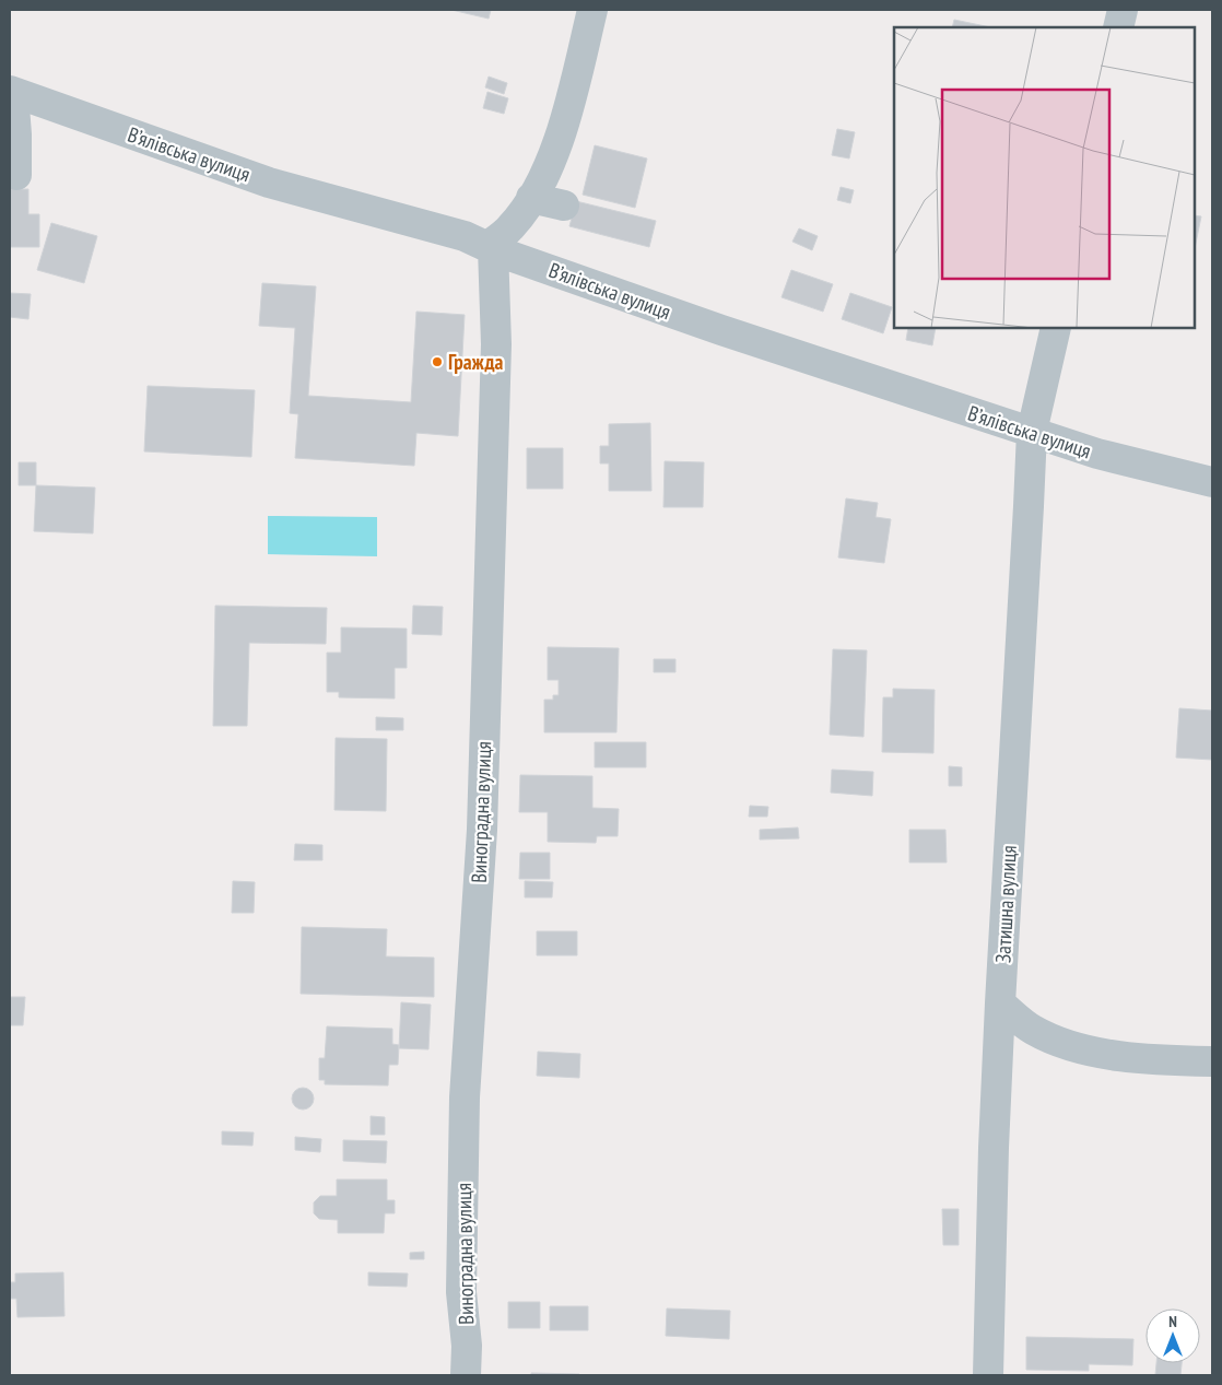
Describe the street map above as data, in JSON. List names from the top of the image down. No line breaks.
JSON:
{"streets":{"street":["В’ялівська вулиця","Виноградна вулиця","Затишна вулиця"]},"crossings":[["В’ялівська вулиця","Виноградна вулиця"],["В’ялівська вулиця","Затишна вулиця"]],"places":["Гражда"],"north":"top"}
